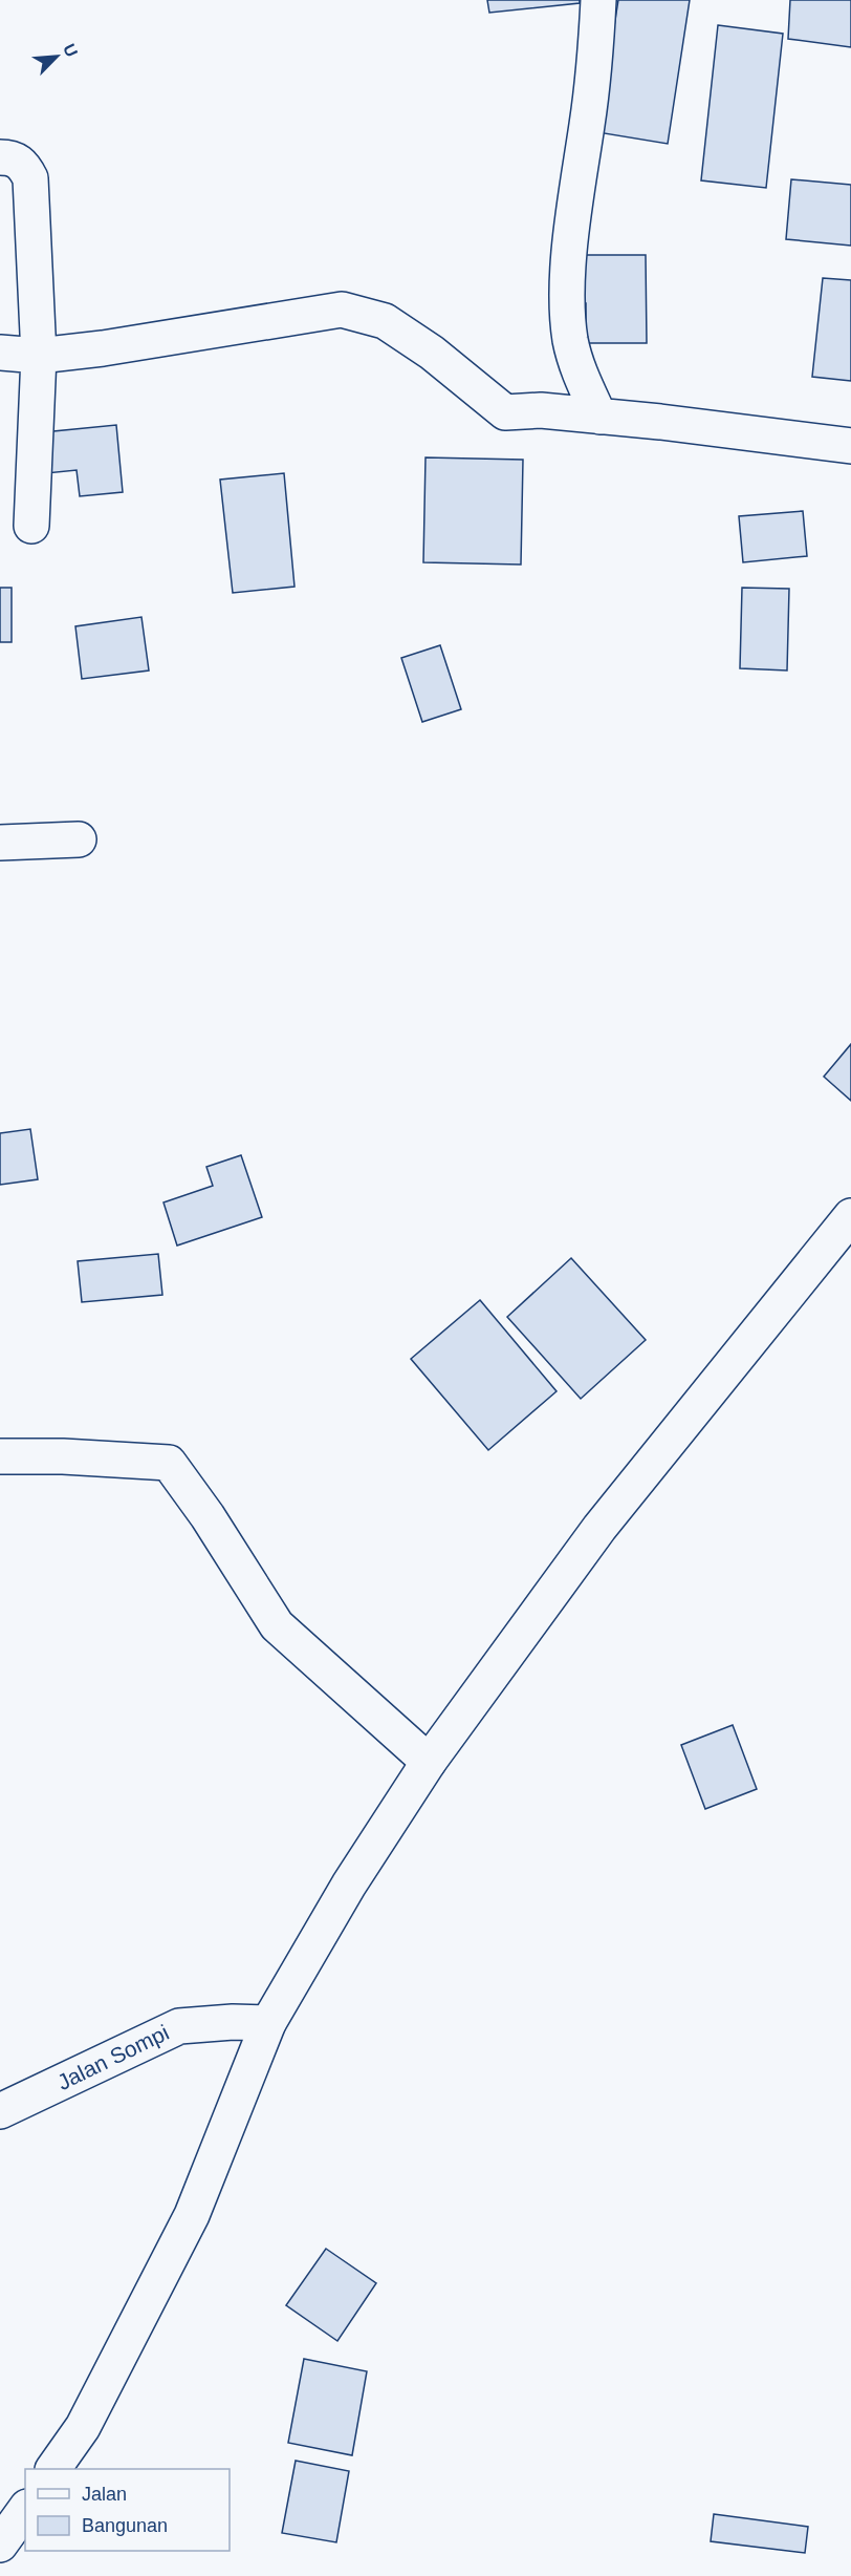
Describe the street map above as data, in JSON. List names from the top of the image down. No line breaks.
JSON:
{"streets":{"street":["Jalan Sompi"]},"legend":["Jalan","Bangunan"],"north":"top right"}
